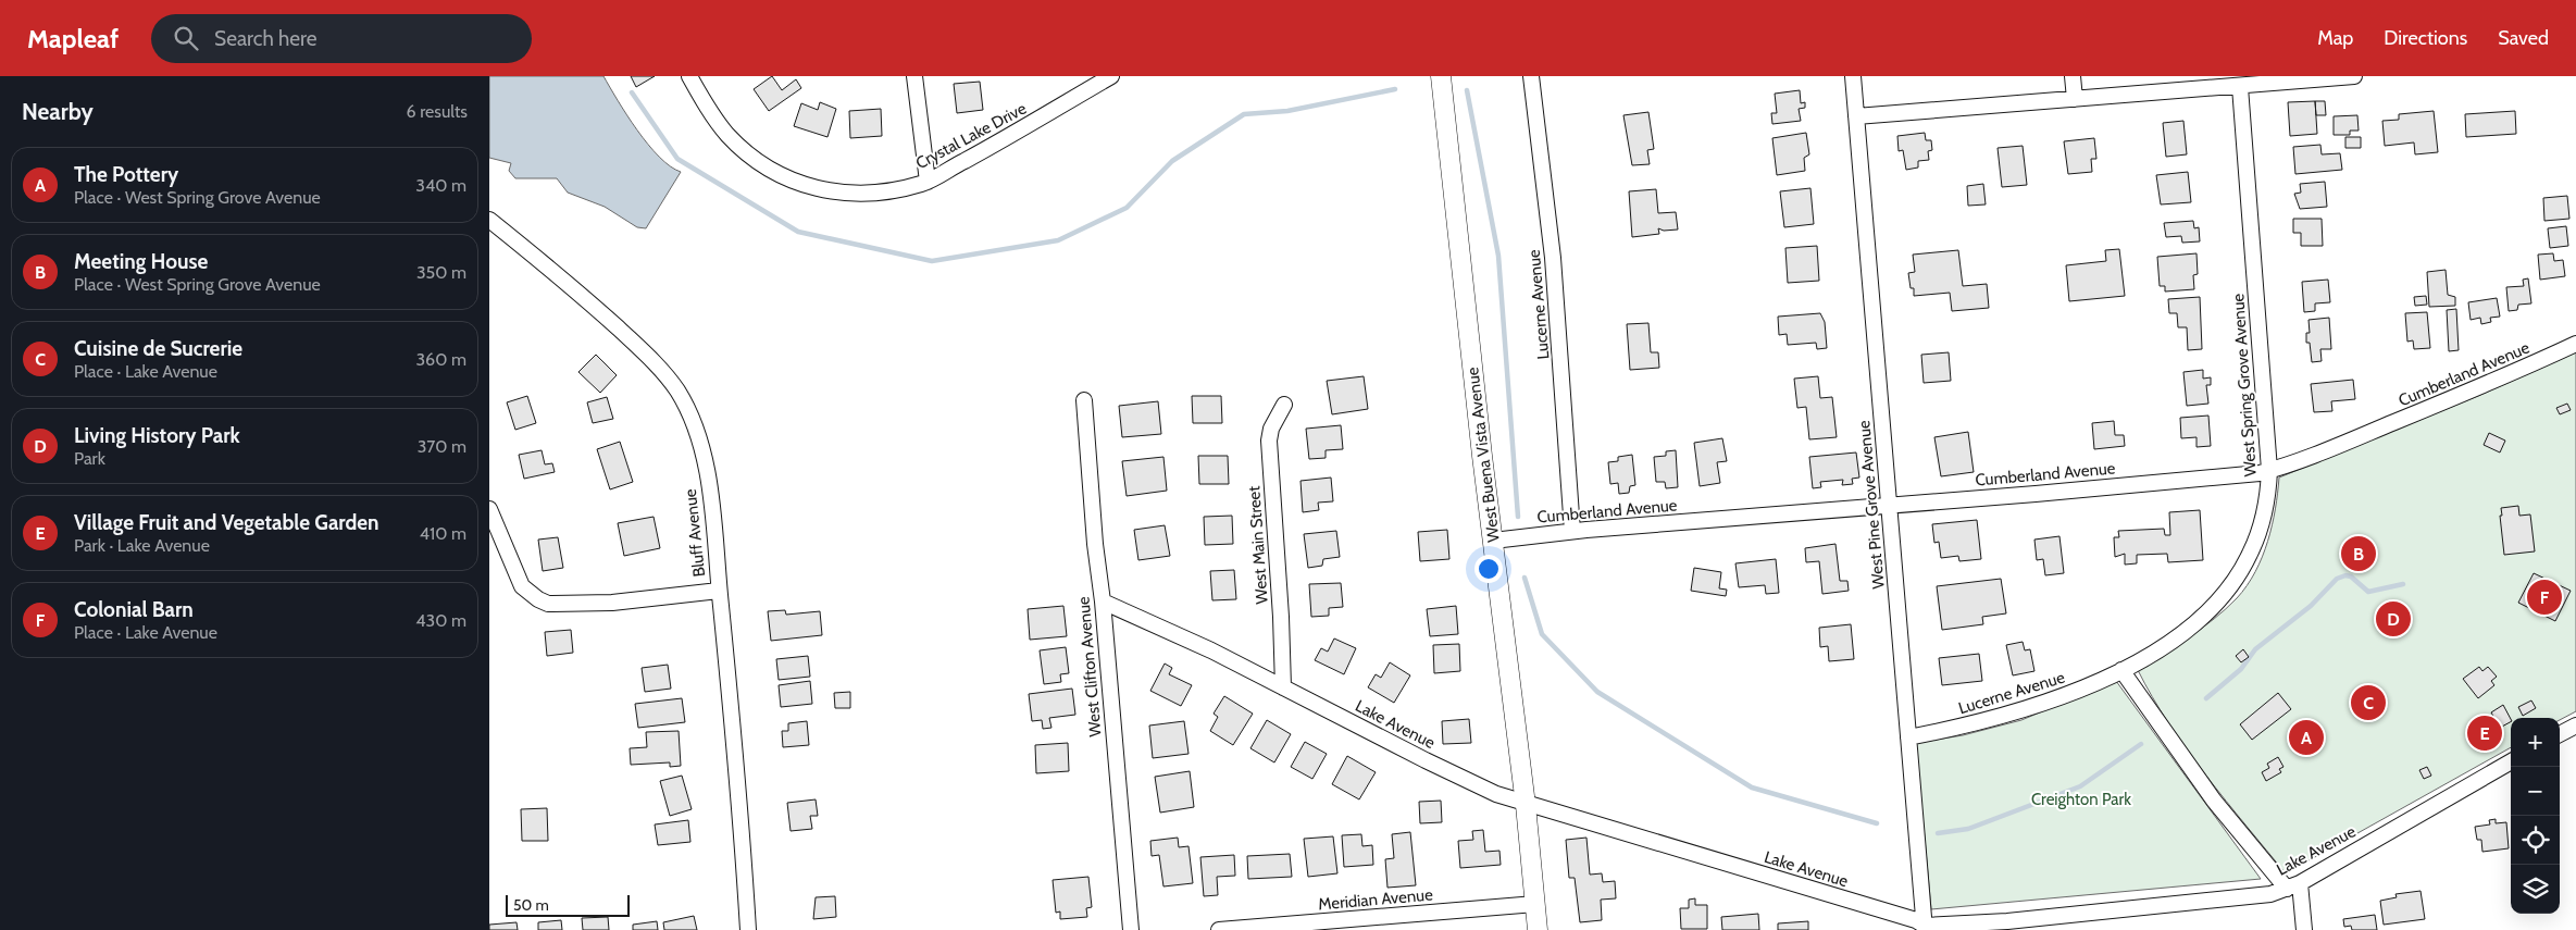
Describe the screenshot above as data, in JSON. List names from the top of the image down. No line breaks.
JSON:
{"streets":{"street":["Crystal Lake Drive","Lucerne Avenue","Cumberland Avenue","West Spring Grove Avenue","West Buena Vista Avenue","West Pine Grove Avenue","Bluff Avenue","West Main Street","West Clifton Avenue","Lake Avenue","Meridian Avenue"]},"crossings":[["Lucerne Avenue","Cumberland Avenue"],["Lucerne Avenue","West Spring Grove Avenue"],["Lucerne Avenue","West Pine Grove Avenue"],["Cumberland Avenue","West Spring Grove Avenue"],["Cumberland Avenue","West Buena Vista Avenue"],["Cumberland Avenue","West Pine Grove Avenue"],["West Buena Vista Avenue","Lake Avenue"],["West Buena Vista Avenue","Meridian Avenue"],["West Pine Grove Avenue","Lake Avenue"],["West Main Street","Lake Avenue"],["West Clifton Avenue","Lake Avenue"]],"parks":["Creighton Park"],"scale_bar":"50 m","page":{"header":"Mapleaf","search":"Search here","nav":["Map","Directions","Saved"],"heading":["Nearby","6 results"],"list":[{"mark":"A","name":"The Pottery","note":"Place · West Spring Grove Avenue","value":"340 m"},{"mark":"B","name":"Meeting House","note":"Place · West Spring Grove Avenue","value":"350 m"},{"mark":"C","name":"Cuisine de Sucrerie","note":"Place · Lake Avenue","value":"360 m"},{"mark":"D","name":"Living History Park","note":"Park","value":"370 m"},{"mark":"E","name":"Village Fruit and Vegetable Garden","note":"Park · Lake Avenue","value":"410 m"},{"mark":"F","name":"Colonial Barn","note":"Place · Lake Avenue","value":"430 m"}],"pins":["B","F","D","C","E","A"],"map_buttons":["+","−"],"scale":"50 m"}}
